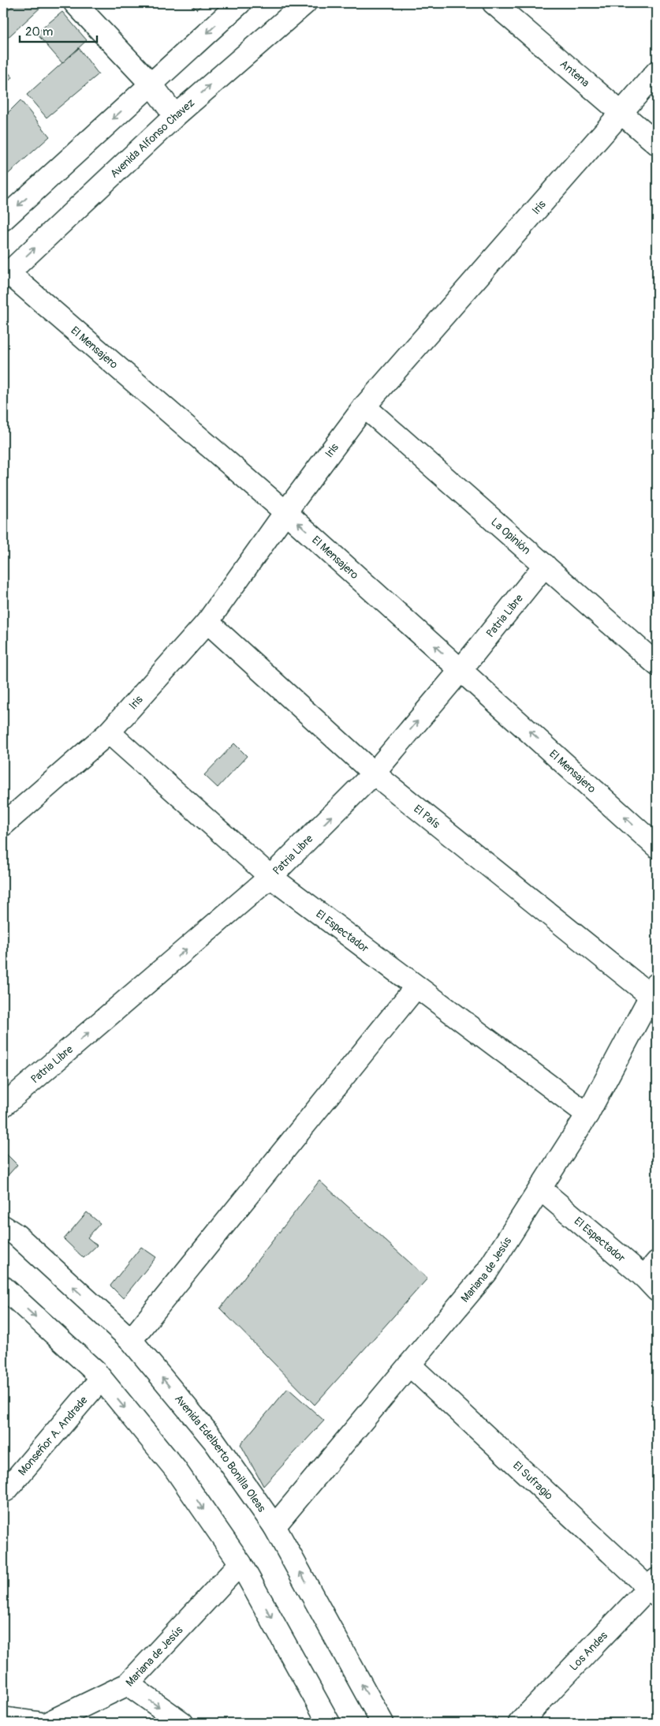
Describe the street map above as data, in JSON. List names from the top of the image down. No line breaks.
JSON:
{"streets":{"street":["Antena","Avenida Alfonso Chavez","Iris","El Mensajero","La Opinión","Patria Libre","El País","El Espectador","Mariana de Jesús","Monseñor A. Andrade","Avenida Edelberto Bonilla Oleas","El Sufragio","Los Andes"]},"crossings":[["Antena","Iris"],["Avenida Alfonso Chavez","El Mensajero"],["Iris","El Mensajero"],["Iris","La Opinión"],["Iris","El País"],["Iris","El Espectador"],["El Mensajero","Patria Libre"],["La Opinión","Patria Libre"],["Patria Libre","El País"],["Patria Libre","El Espectador"],["El País","Mariana de Jesús"],["El Espectador","Mariana de Jesús"],["Mariana de Jesús","Avenida Edelberto Bonilla Oleas"],["Mariana de Jesús","El Sufragio"],["El Sufragio","Los Andes"]],"one_way":["El Mensajero","Patria Libre"],"scale_bar":"20 m"}
